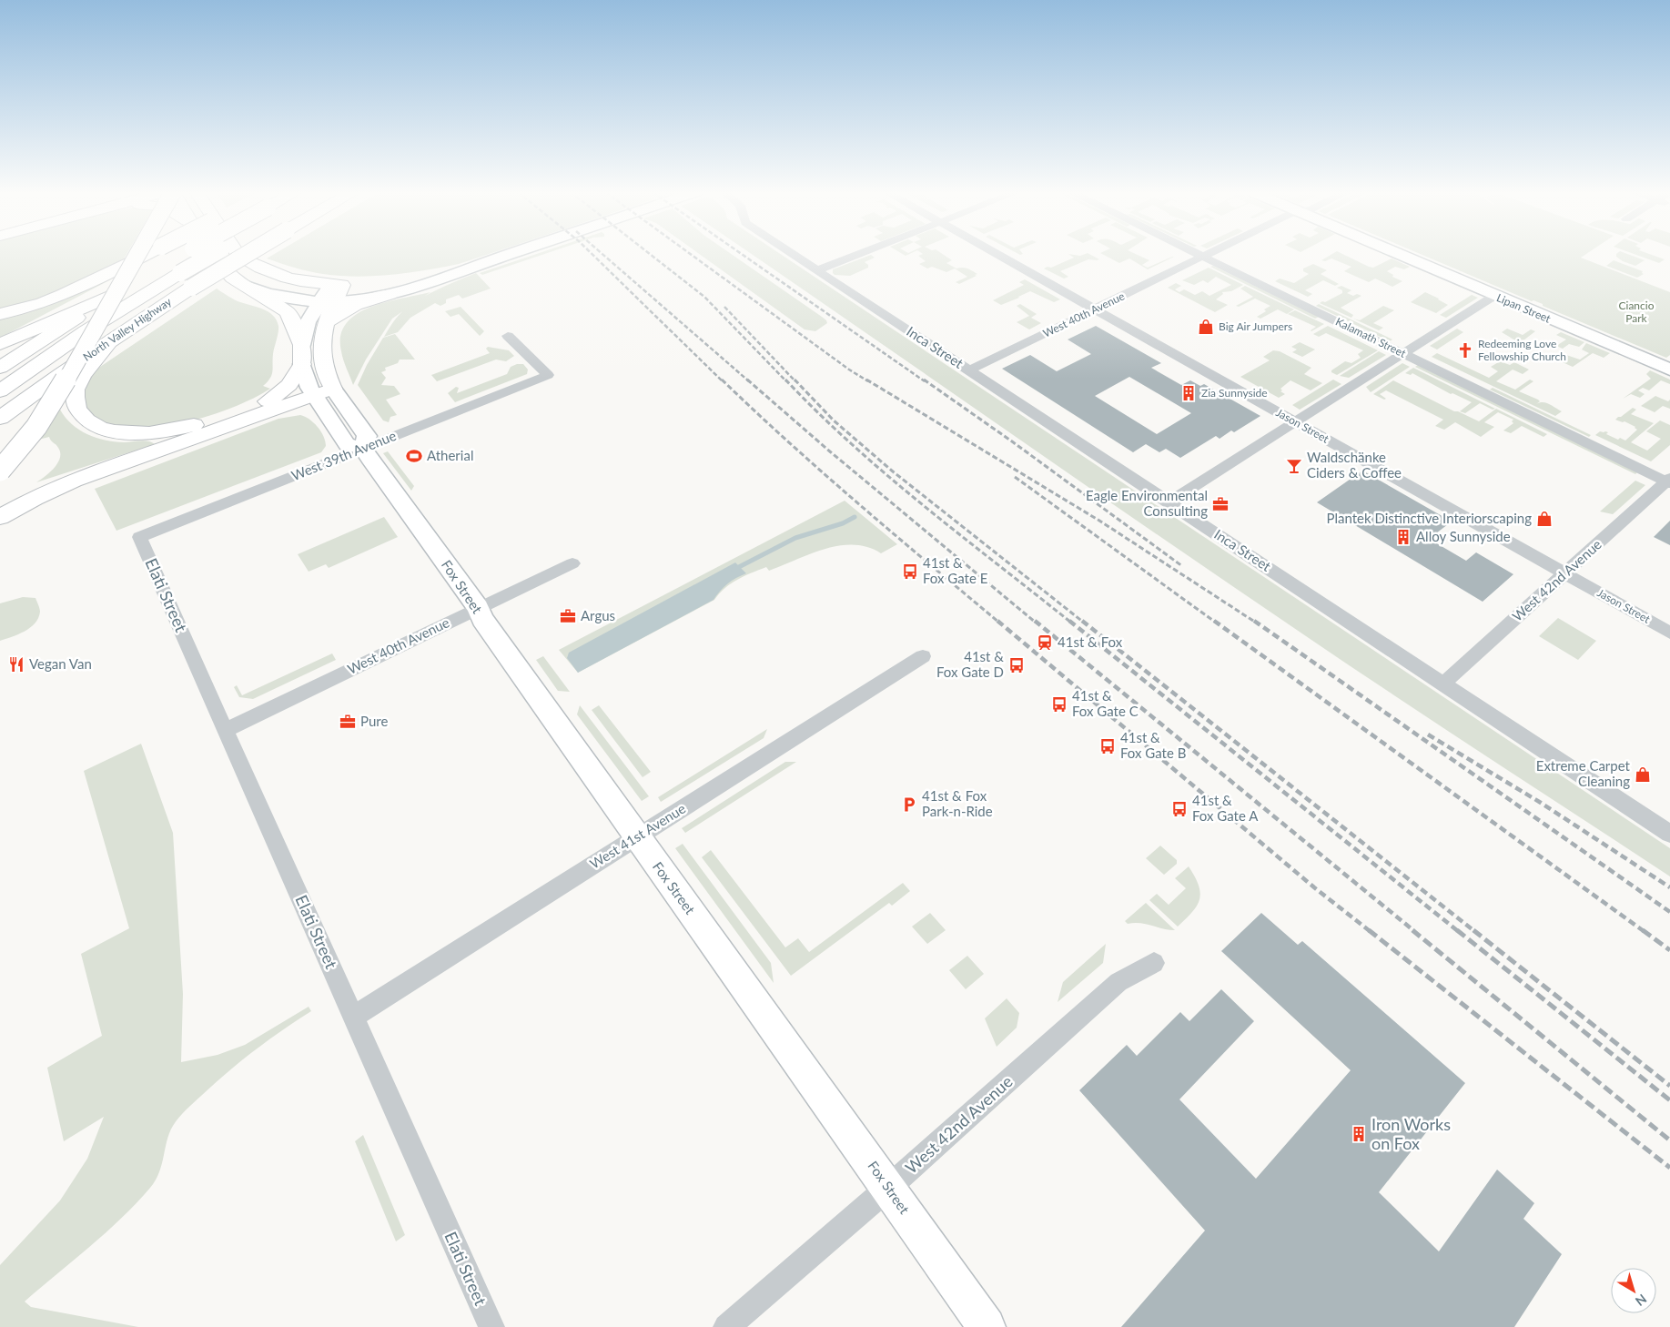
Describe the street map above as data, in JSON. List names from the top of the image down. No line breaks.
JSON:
{"streets":{"main road":["North Valley Highway","Fox Street"],"street":["Lipan Street","West 40th Avenue","Kalamath Street","Inca Street","Jason Street","West 39th Avenue","West 42nd Avenue","Elati Street","West 41st Avenue"]},"crossings":[["West 40th Avenue","Kalamath Street"],["West 40th Avenue","Inca Street"],["West 40th Avenue","Jason Street"],["West 40th Avenue","Fox Street"],["West 40th Avenue","Elati Street"],["Kalamath Street","West 42nd Avenue"],["Inca Street","West 42nd Avenue"],["Jason Street","West 42nd Avenue"],["West 39th Avenue","Fox Street"],["West 39th Avenue","Elati Street"],["West 42nd Avenue","Fox Street"],["Fox Street","West 41st Avenue"],["Elati Street","West 41st Avenue"]],"parks":["Ciancio Park"],"places":{"shop":["Big Air Jumpers","Plantek Distinctive Interiorscaping","Extreme Carpet Cleaning"],"church":["Redeeming Love Fellowship Church"],"building":["Zia Sunnyside","Alloy Sunnyside","Iron Works on Fox"],"sports":["Atherial"],"bar":["Waldschänke Ciders & Coffee"],"office":["Eagle Environmental Consulting","Argus","Pure"],"bus stop":["41st & Fox Gate E","41st & Fox Gate D","41st & Fox Gate C","41st & Fox Gate B","41st & Fox Gate A"],"station":["41st & Fox"],"restaurant":["Vegan Van"],"parking":["41st & Fox Park-n-Ride"]},"north":"bottom right"}
